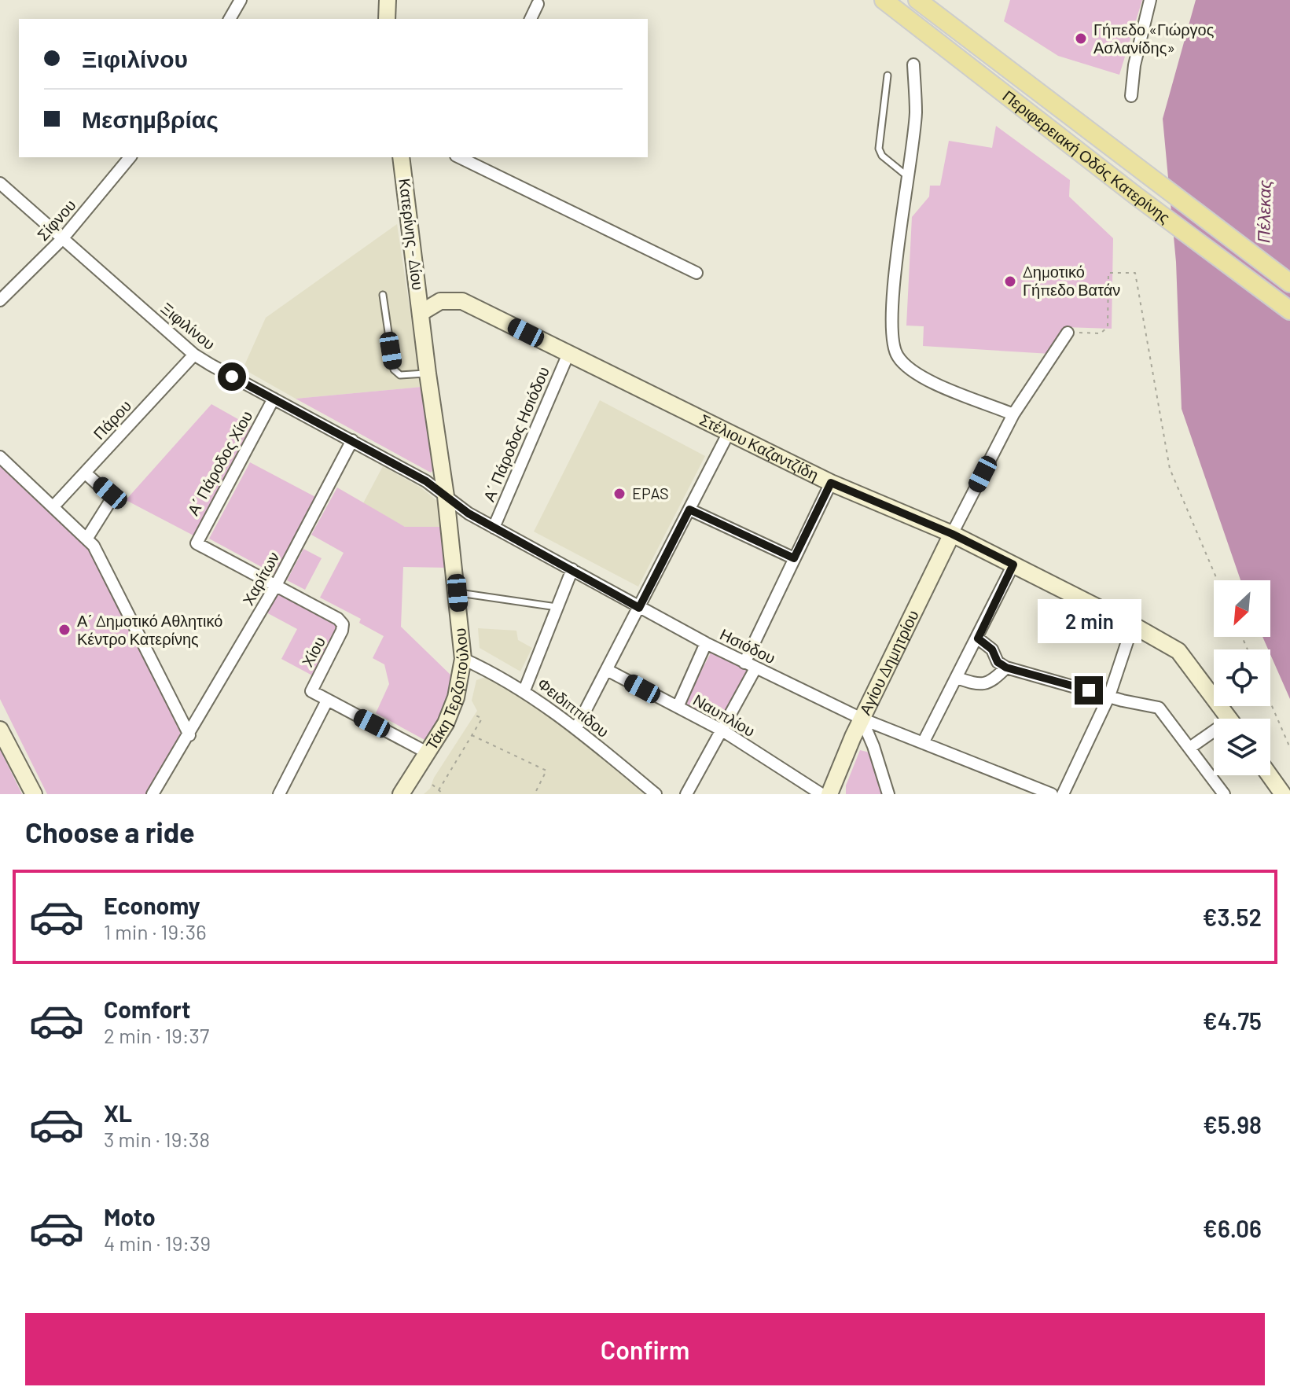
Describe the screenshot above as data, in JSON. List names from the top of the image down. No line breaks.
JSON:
{"streets":{"main road":["Περιφερειακή Οδός Κατερίνης"],"street":["Σίφνου","Κατερίνης - Δίου","Ξιφιλίνου","Πάρου","Α΄ Πάροδος Ησιόδου","Στέλιου Καζαντζίδη","Α΄ Πάροδος Χίου","Χαρίτων","Ησιόδου","Χίου","Αγίου Δημητρίου","Τάκη Τερζοπούλου","Φειδιππίδου","Ναυπλίου"]},"crossings":[["Σίφνου","Ξιφιλίνου"],["Κατερίνης - Δίου","Στέλιου Καζαντζίδη"],["Κατερίνης - Δίου","Τάκη Τερζοπούλου"],["Ξιφιλίνου","Πάρου"],["Ξιφιλίνου","Α΄ Πάροδος Χίου"],["Ξιφιλίνου","Χαρίτων"],["Ξιφιλίνου","Ησιόδου"],["Ξιφιλίνου","Τάκη Τερζοπούλου"],["Α΄ Πάροδος Ησιόδου","Στέλιου Καζαντζίδη"],["Α΄ Πάροδος Ησιόδου","Ησιόδου"],["Στέλιου Καζαντζίδη","Αγίου Δημητρίου"],["Στέλιου Καζαντζίδη","Τάκη Τερζοπούλου"],["Α΄ Πάροδος Χίου","Χίου"],["Χαρίτων","Χίου"],["Ησιόδου","Αγίου Δημητρίου"],["Ησιόδου","Τάκη Τερζοπούλου"],["Τάκη Τερζοπούλου","Φειδιππίδου"]],"water":["Πέλεκας"],"places":["Γήπεδο «Γιώργος Ασλανίδης»","Δημοτικό Γήπεδο Βατάν","EPAS","Α΄ Δημοτικό Αθλητικό Κέντρο Κατερίνης"],"north":"bottom left","page":{"banner":["Ξιφιλίνου","Μεσημβρίας"],"bubble":"2 min","heading":"Choose a ride","list":[{"name":"Economy","note":"1 min · 19:36","value":"€3.52"},{"name":"Comfort","note":"2 min · 19:37","value":"€4.75"},{"name":"XL","note":"3 min · 19:38","value":"€5.98"},{"name":"Moto","note":"4 min · 19:39","value":"€6.06"}],"buttons":"Confirm"}}
